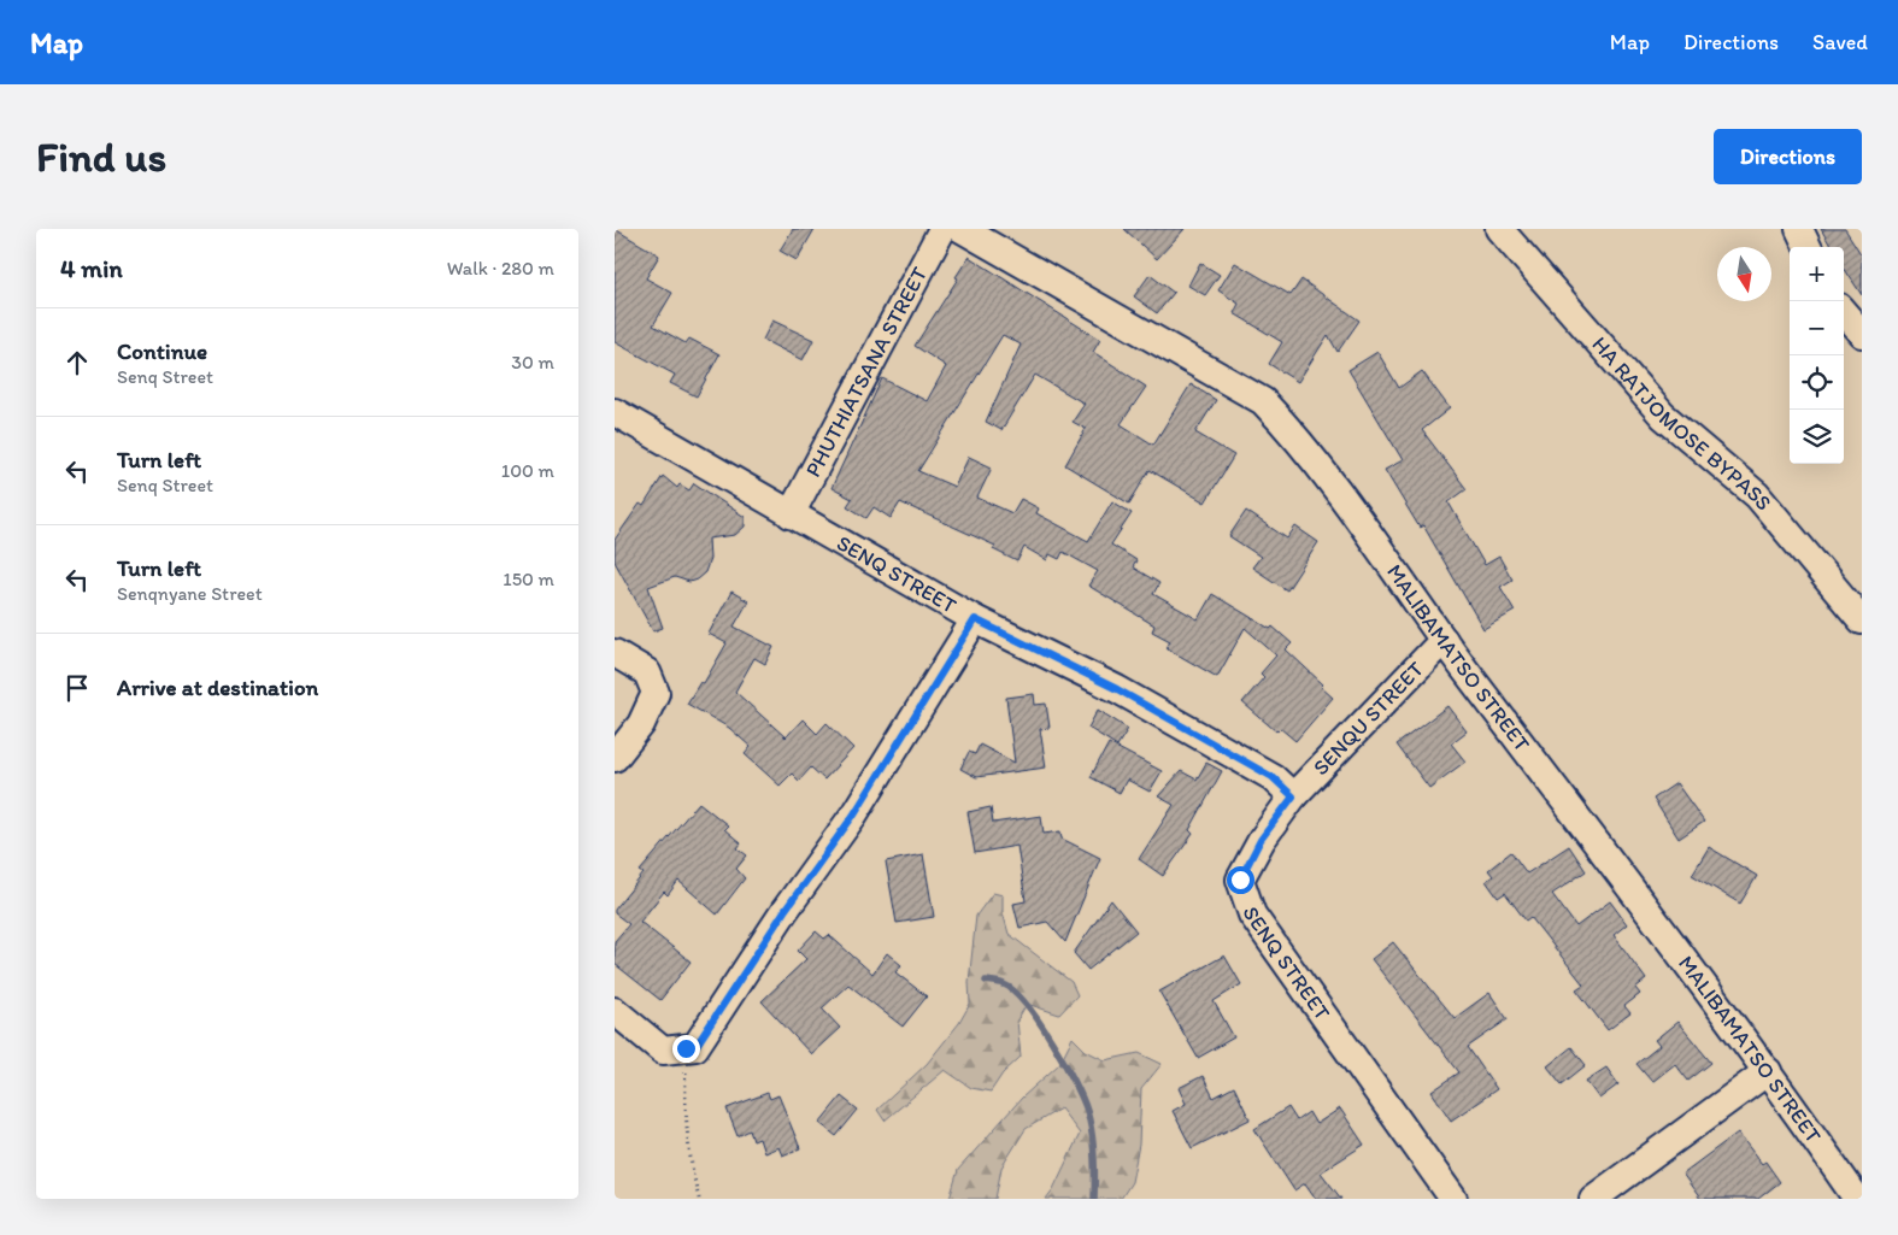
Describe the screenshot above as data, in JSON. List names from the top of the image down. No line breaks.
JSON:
{"streets":{"street":["PHUTHIATSANA STREET","HA RATJOMOSE BYPASS","SENQ STREET","MALIBAMATSO STREET","SENQU STREET"]},"crossings":[["PHUTHIATSANA STREET","SENQ STREET"],["SENQ STREET","SENQU STREET"],["MALIBAMATSO STREET","SENQU STREET"]],"north":"bottom","page":{"header":"Map","nav":["Map","Directions","Saved"],"buttons":"Directions","title":"Find us","heading":["4 min","Walk · 280 m"],"map_buttons":["+","−"],"list":[["Continue","Senq Street","30 m"],["Turn left","Senq Street","100 m"],["Turn left","Senqnyane Street","150 m"],"Arrive at destination"]}}
